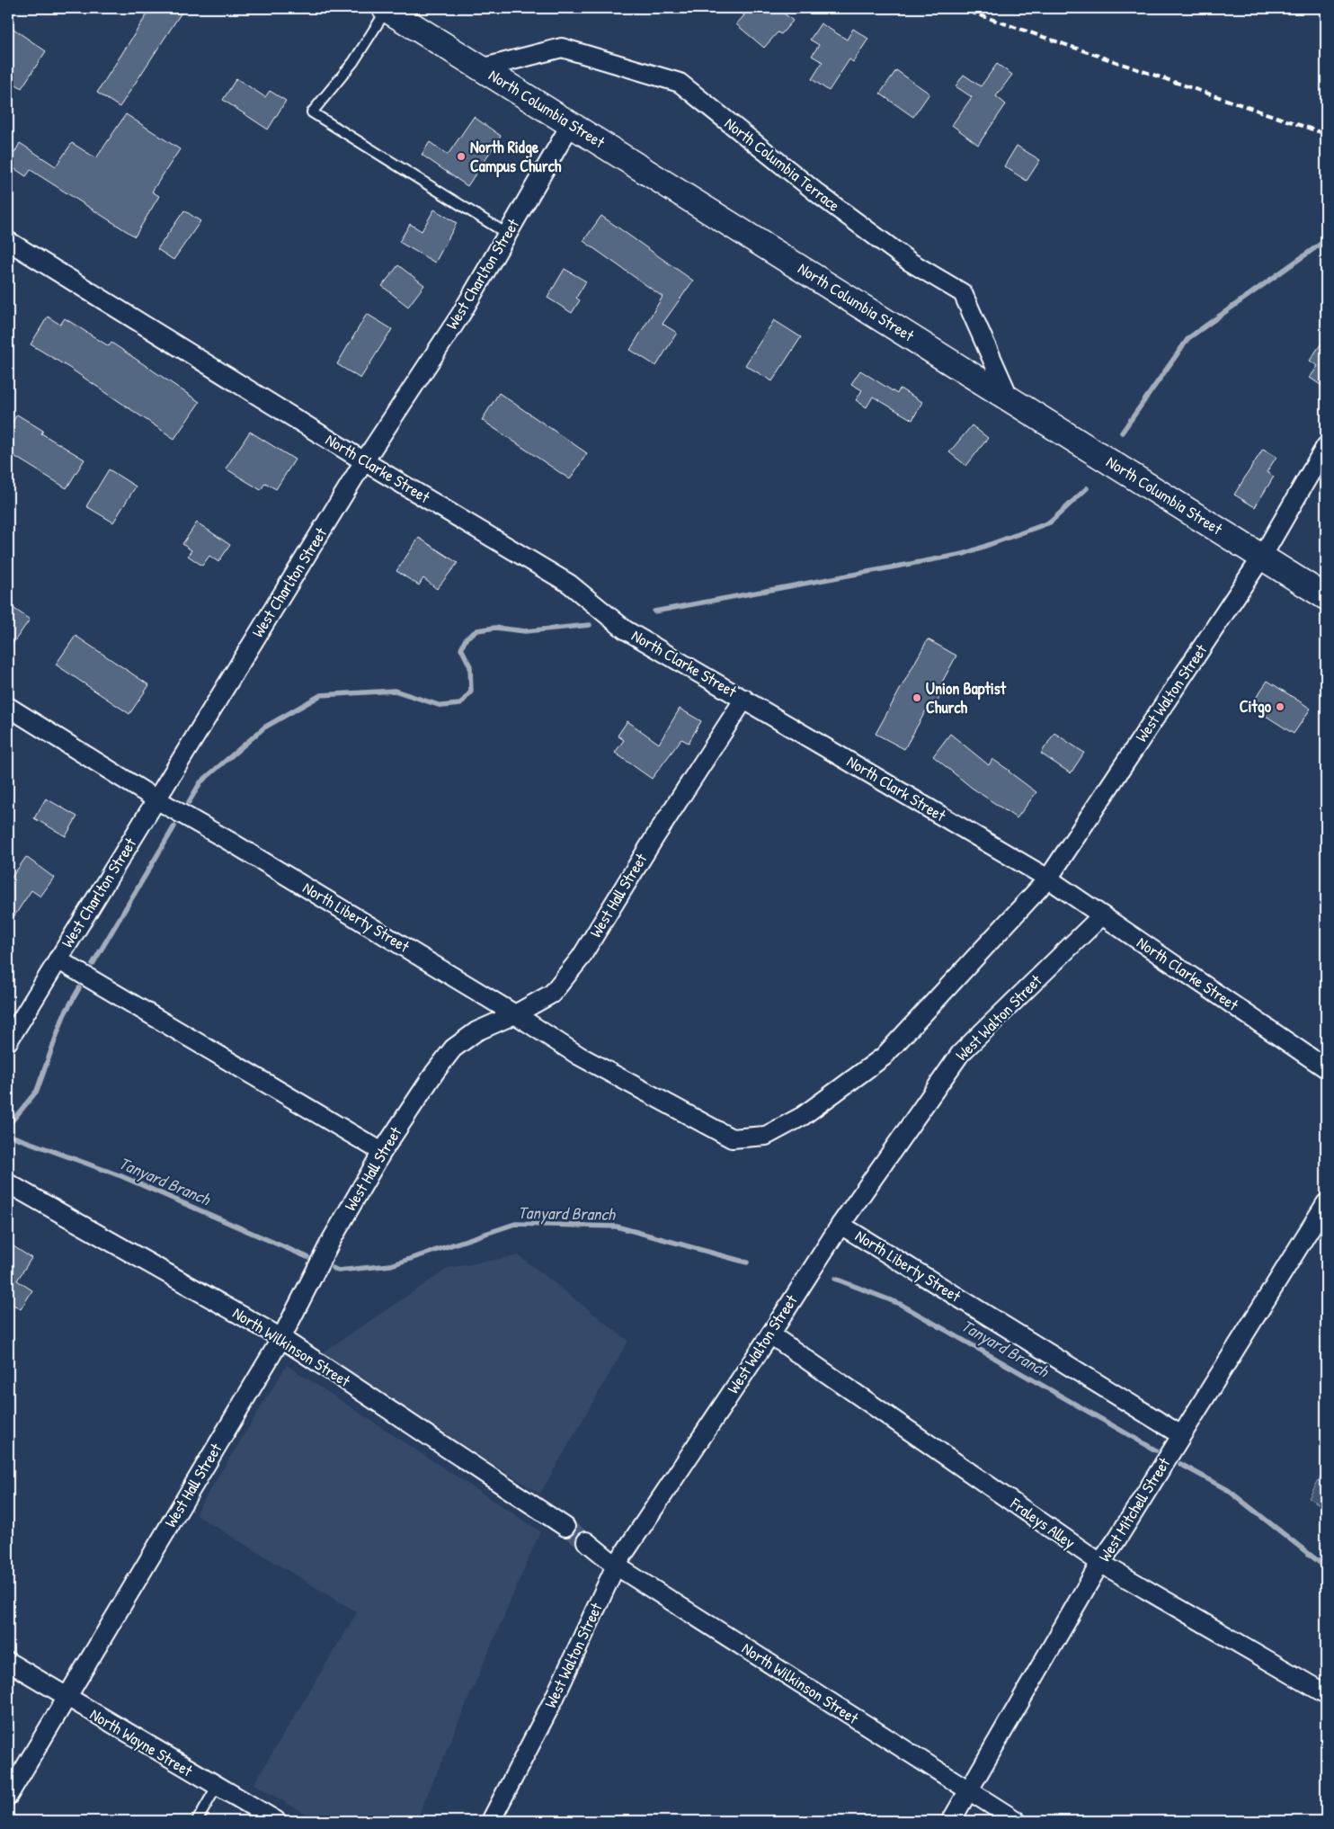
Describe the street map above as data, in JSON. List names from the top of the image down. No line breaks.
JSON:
{"streets":{"main road":["North Columbia Street"],"street":["North Columbia Terrace","West Charlton Street","North Clarke Street","West Walton Street","North Clark Street","West Hall Street","North Liberty Street","North Wilkinson Street","West Mitchell Street","Fraleys Alley","North Wayne Street"]},"crossings":[["North Columbia Street","North Columbia Terrace"],["North Columbia Street","West Charlton Street"],["North Columbia Street","West Walton Street"],["West Charlton Street","North Clarke Street"],["West Charlton Street","North Liberty Street"],["North Clarke Street","West Walton Street"],["North Clarke Street","North Clark Street"],["North Clarke Street","West Hall Street"],["West Walton Street","North Clark Street"],["West Walton Street","North Liberty Street"],["West Walton Street","North Wilkinson Street"],["West Walton Street","Fraleys Alley"],["North Clark Street","West Hall Street"],["West Hall Street","North Liberty Street"],["West Hall Street","North Wilkinson Street"],["West Hall Street","North Wayne Street"],["North Liberty Street","West Mitchell Street"],["North Wilkinson Street","West Mitchell Street"],["West Mitchell Street","Fraleys Alley"]],"water":["Tanyard Branch"],"places":["North Ridge Campus Church","Union Baptist Church","Citgo"]}
